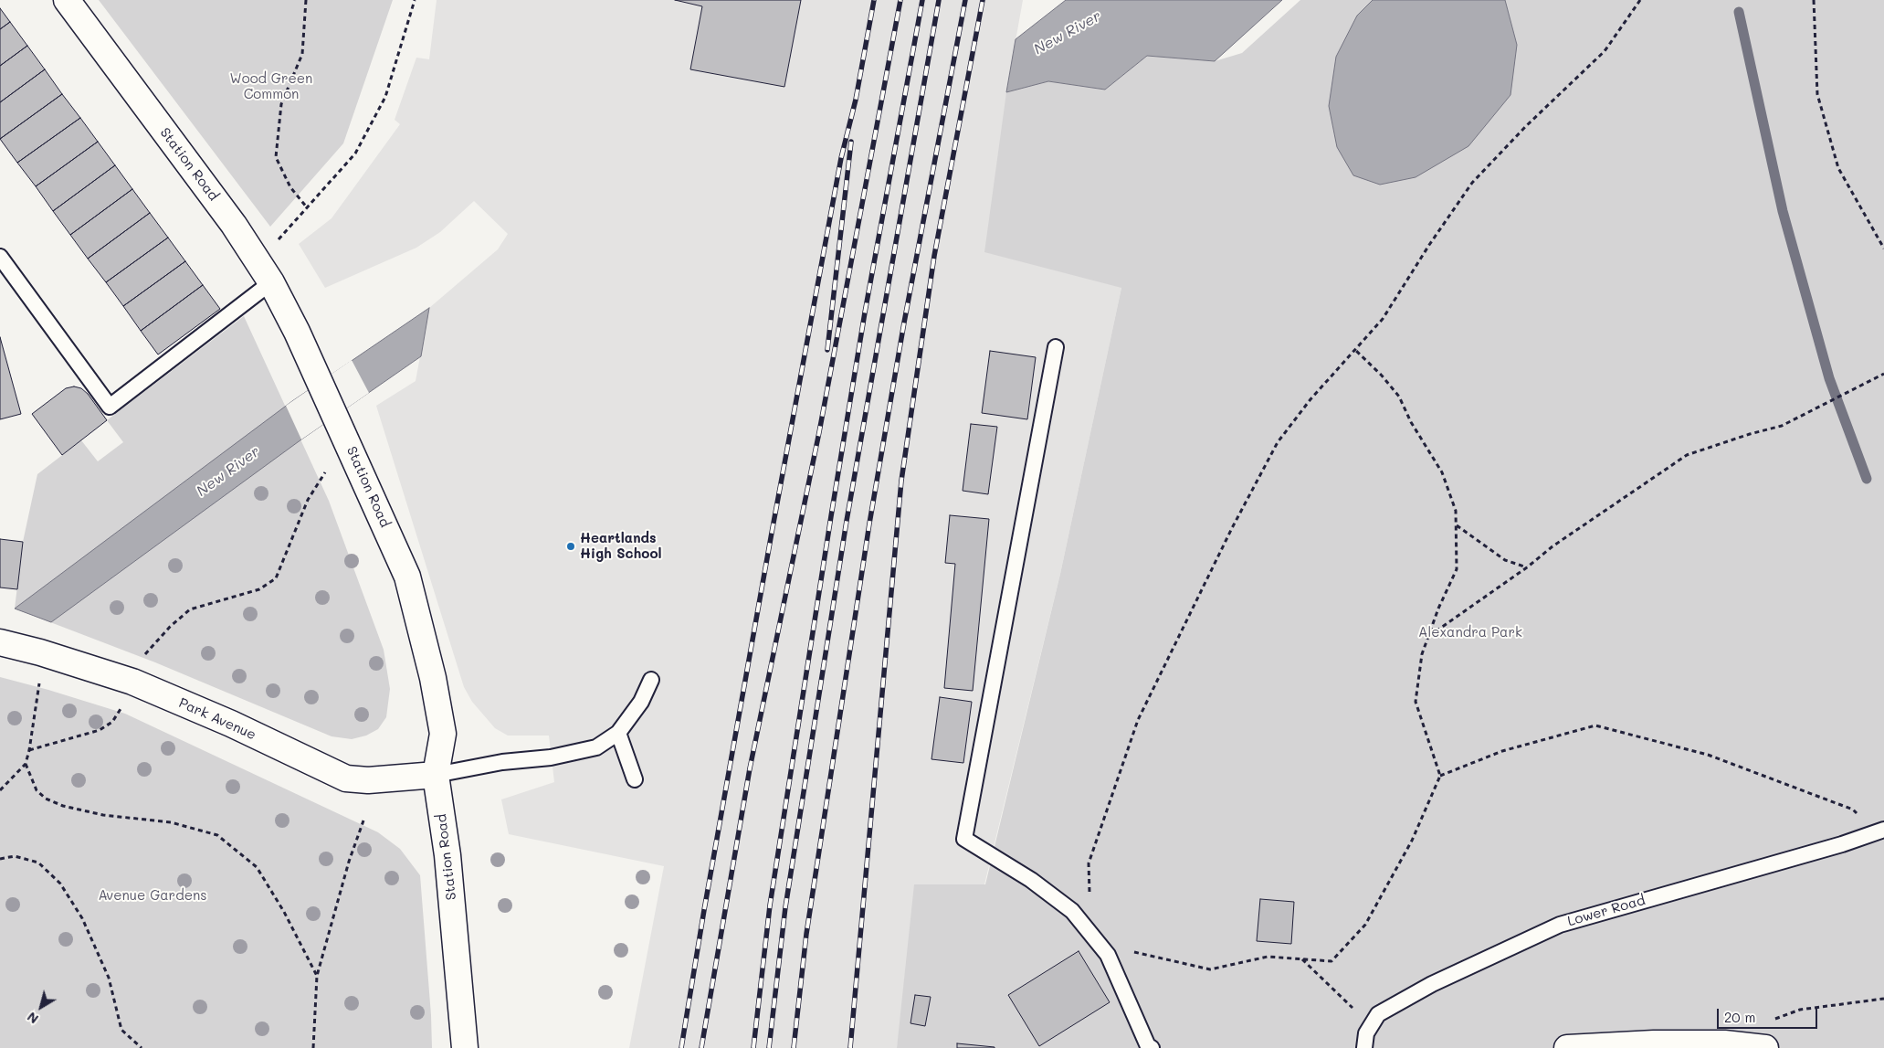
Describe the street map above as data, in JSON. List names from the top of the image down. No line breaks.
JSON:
{"streets":{"main road":["Station Road","Park Avenue"],"lane":["Lower Road"]},"crossings":[["Station Road","Park Avenue"]],"water":["New River"],"parks":["Wood Green Common","Alexandra Park","Avenue Gardens"],"places":["Heartlands High School"],"scale_bar":"20 m","north":"bottom left"}
